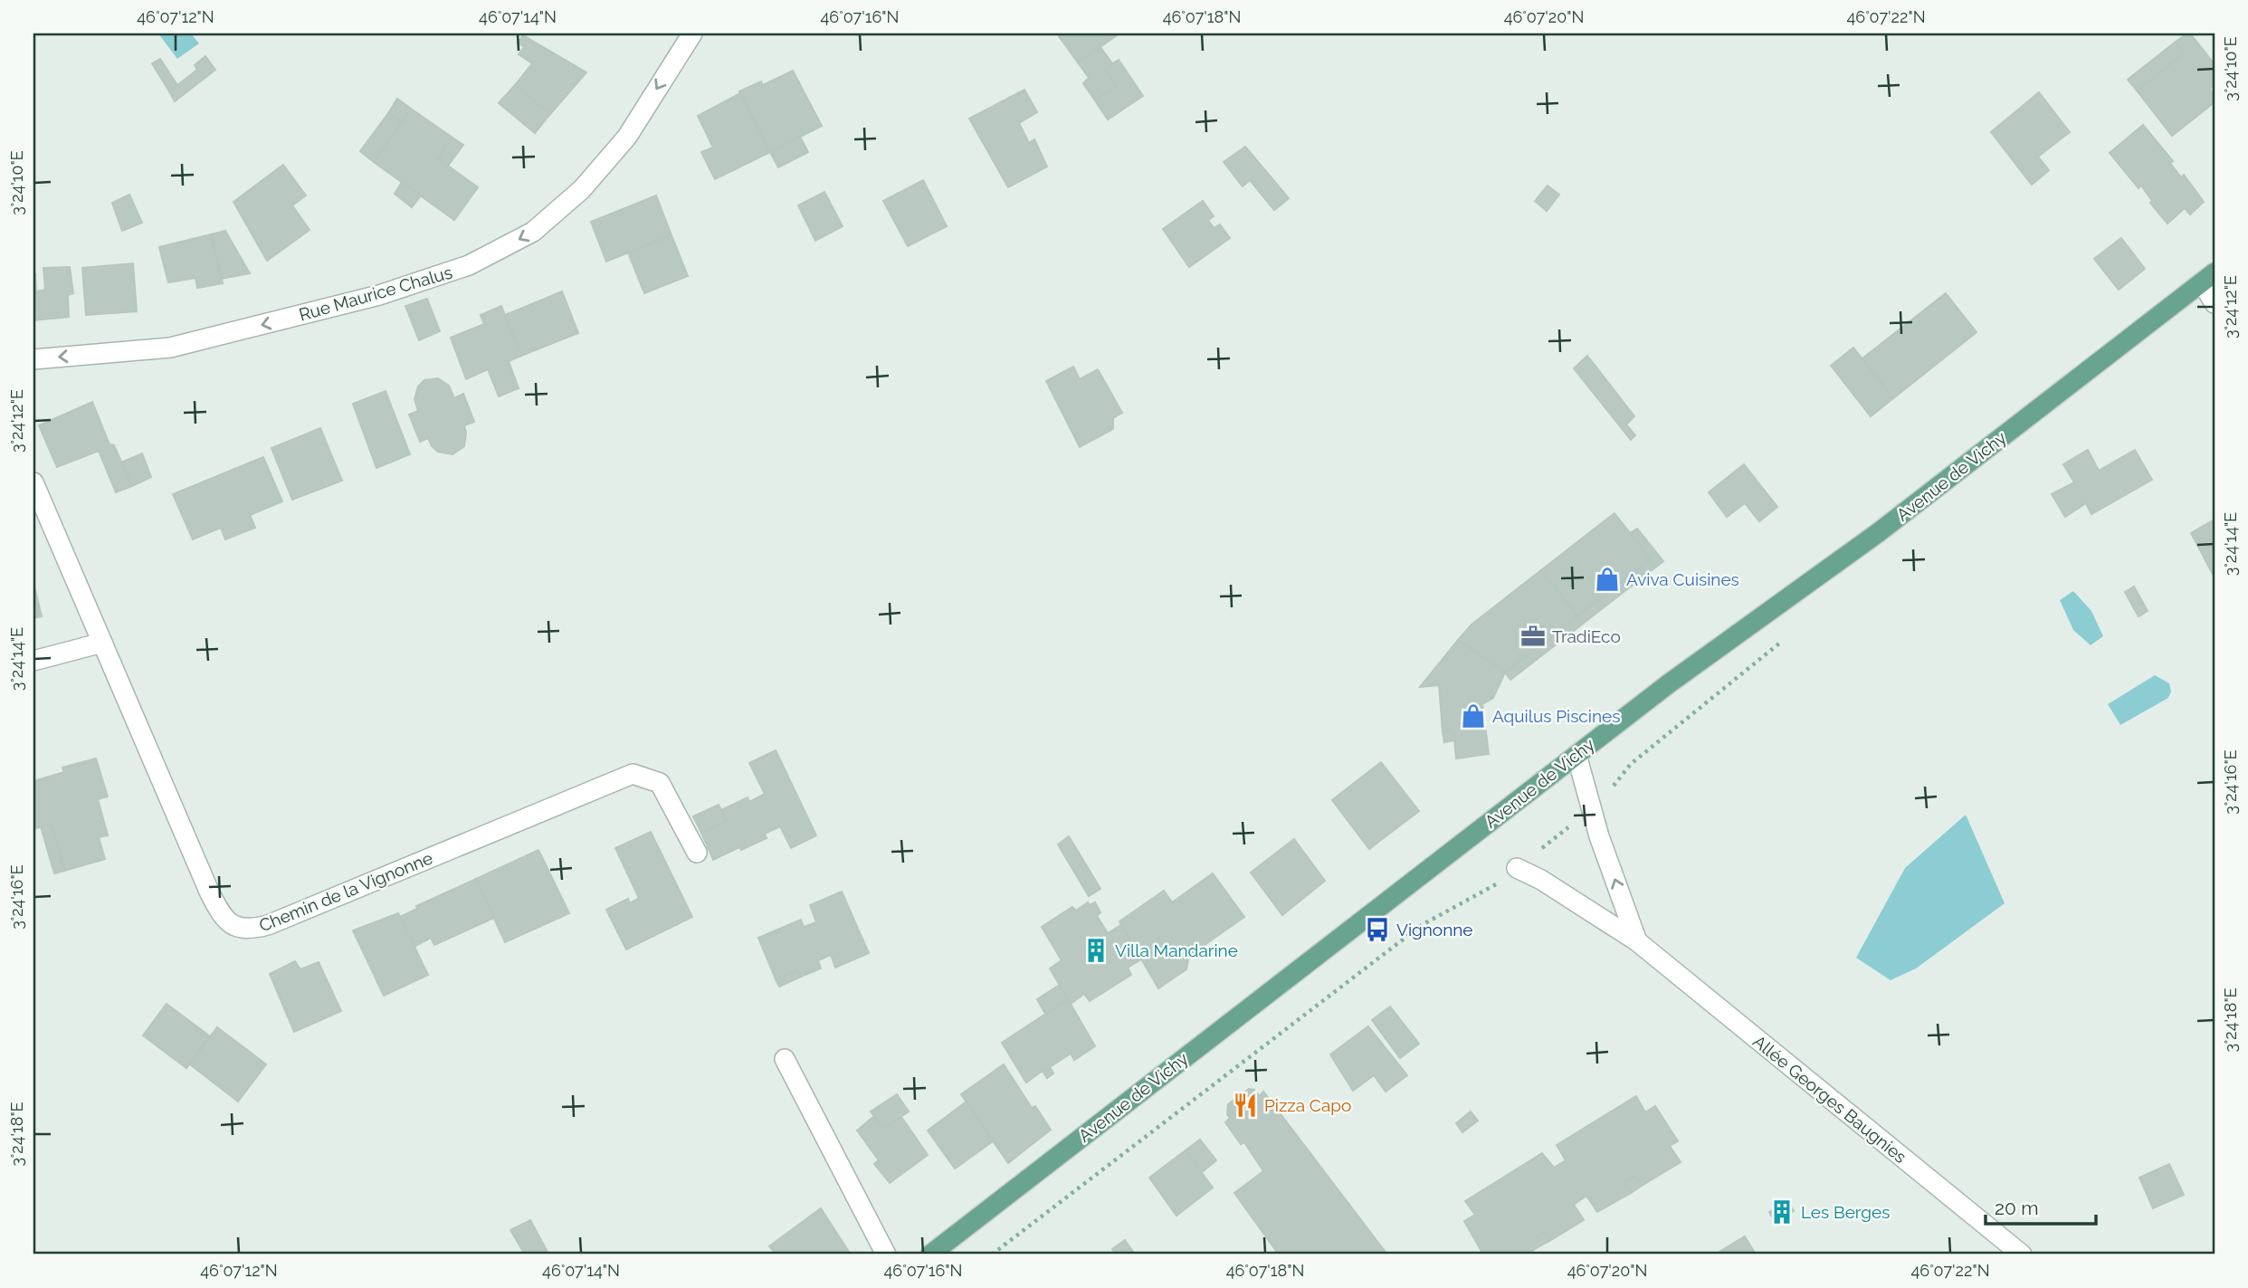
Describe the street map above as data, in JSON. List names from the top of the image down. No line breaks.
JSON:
{"streets":{"main road":["Avenue de Vichy"],"street":["Rue Maurice Chalus","Chemin de la Vignonne","Allée Georges Baugnies"]},"one_way":["Rue Maurice Chalus"],"places":{"shop":["Aviva Cuisines","Aquilus Piscines"],"office":["TradiEco"],"bus stop":["Vignonne"],"building":["Villa Mandarine","Les Berges"],"restaurant":["Pizza Capo"]},"scale_bar":"20 m","coordinates":["46°07'12\"N","46°07'14\"N","46°07'16\"N","46°07'18\"N","46°07'20\"N","46°07'22\"N","3°24'10\"E","3°24'12\"E","3°24'14\"E","3°24'16\"E","3°24'18\"E"]}
